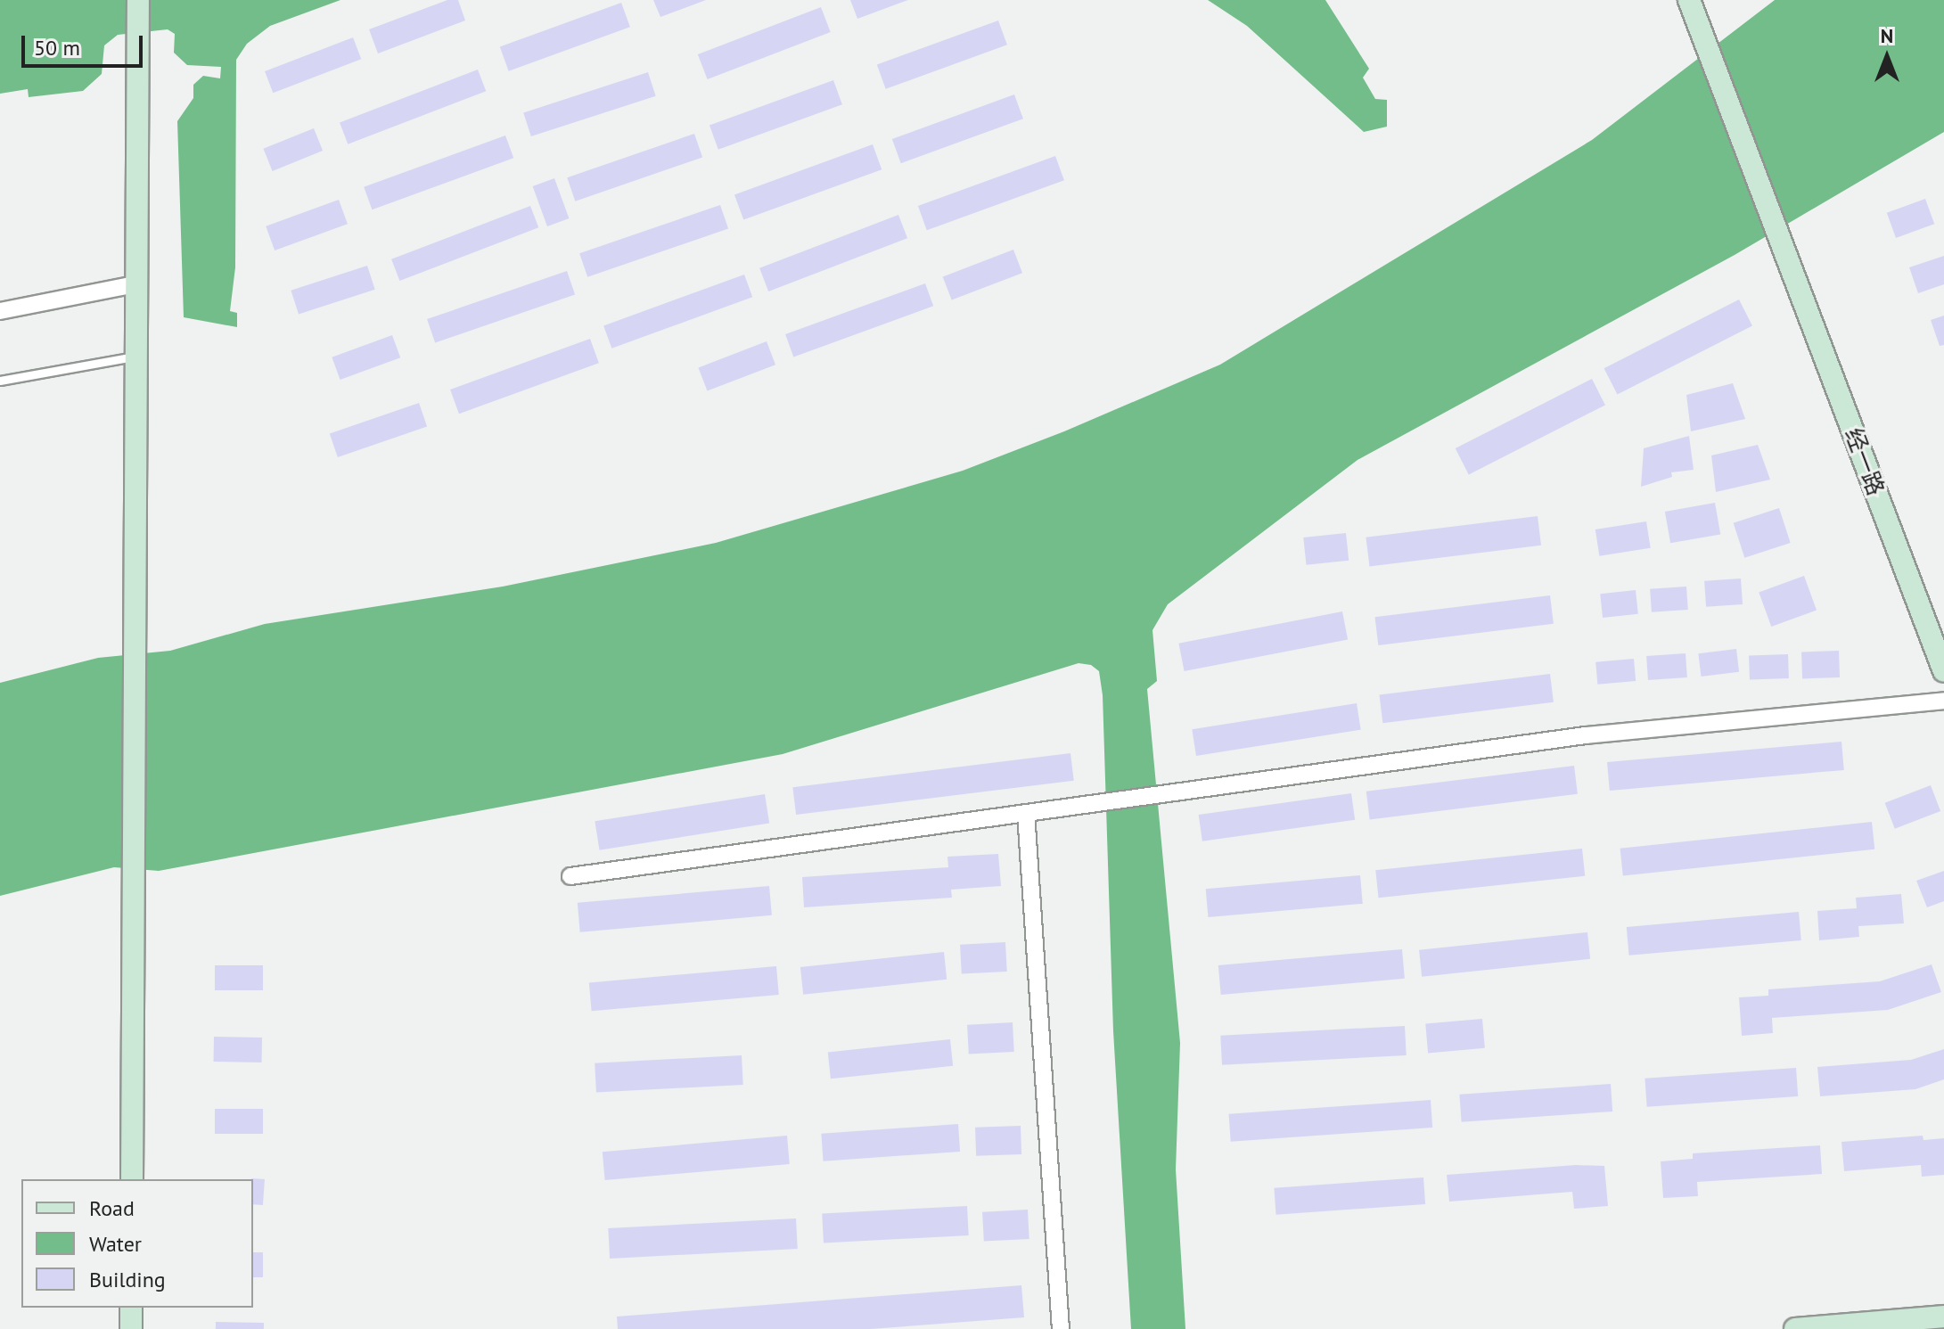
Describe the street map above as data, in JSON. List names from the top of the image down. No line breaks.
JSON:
{"streets":{"main road":["经一路"]},"legend":["Road","Water","Building"],"scale_bar":"50 m","north":"top"}
